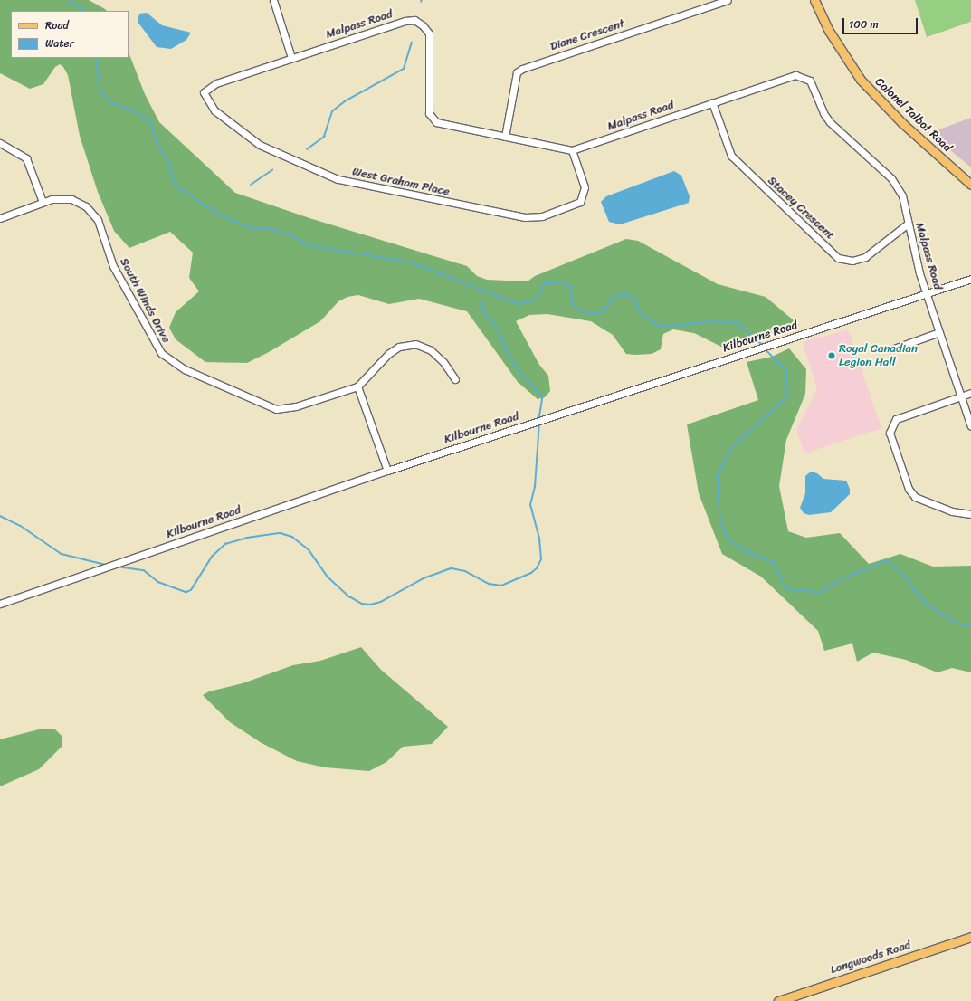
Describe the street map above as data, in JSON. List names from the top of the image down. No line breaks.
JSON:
{"streets":{"main road":["Colonel Talbot Road","Longwoods Road"],"street":["Malpass Road","Diane Crescent","West Graham Place","Stacey Crescent","South Winds Drive","Kilbourne Road"]},"crossings":[["Malpass Road","Diane Crescent"],["Malpass Road","West Graham Place"],["Malpass Road","Stacey Crescent"],["Malpass Road","Kilbourne Road"]],"places":["Royal Canadian Legion Hall"],"legend":["Road","Water"],"scale_bar":"100 m"}
